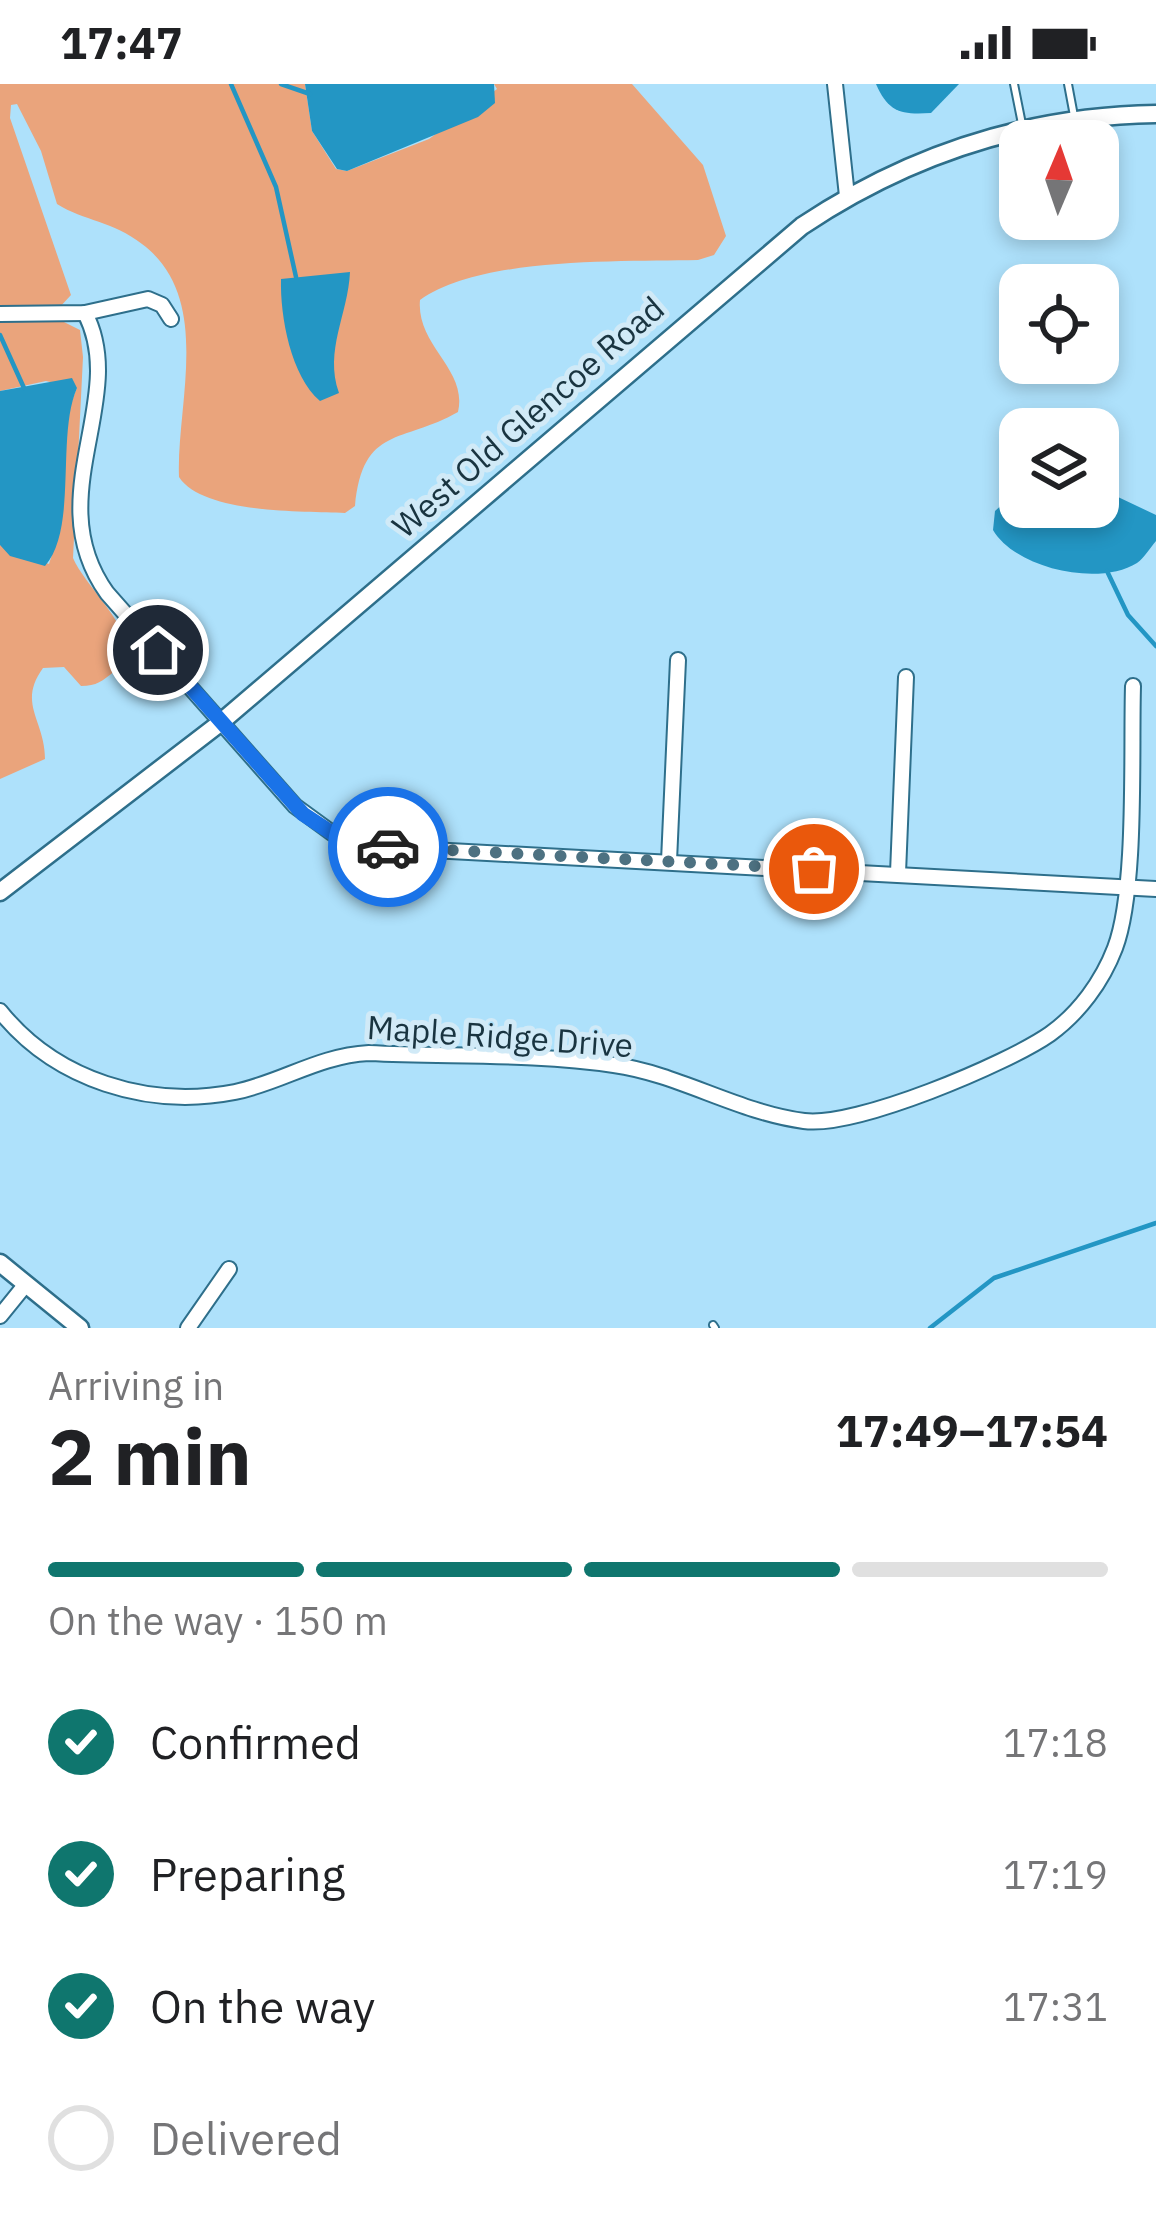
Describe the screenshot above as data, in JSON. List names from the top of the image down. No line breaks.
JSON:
{"streets":{"street":["West Old Glencoe Road","Maple Ridge Drive"]},"north":"top","page":{"status":"17:47","heading":["2 min","Arriving in","17:49–17:54"],"bar":"On the way · 150 m","list":[["Confirmed","17:18"],["Preparing","17:19"],["On the way","17:31"],"Delivered"]}}
